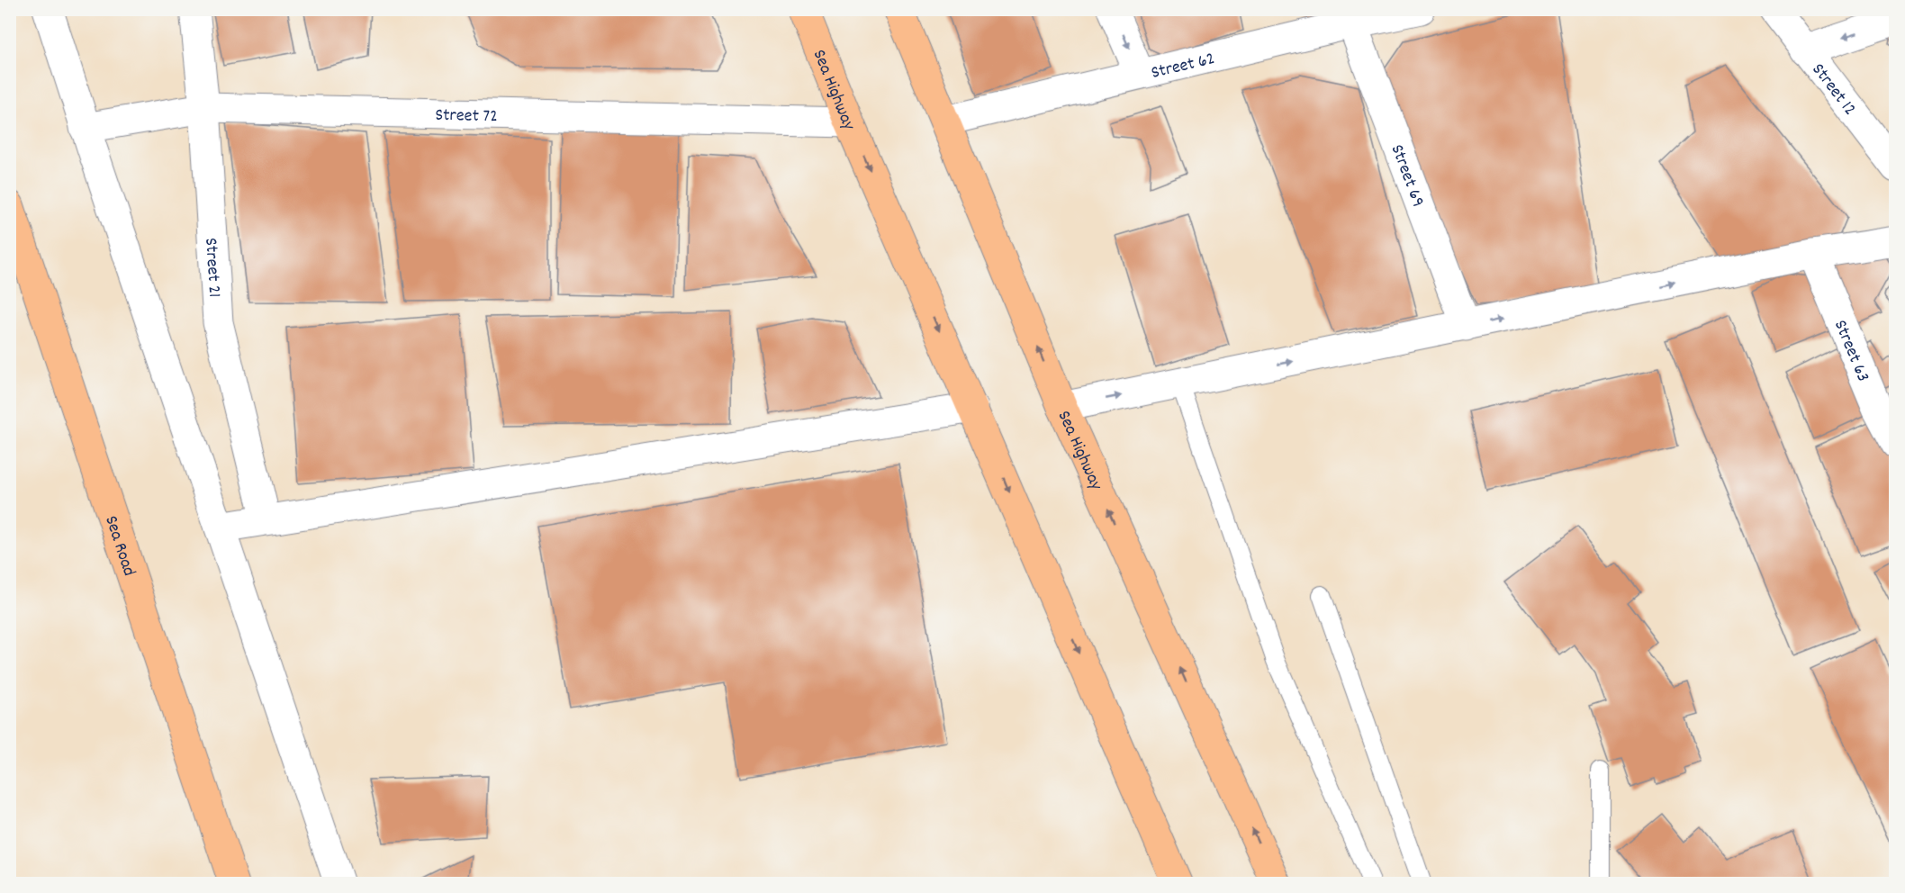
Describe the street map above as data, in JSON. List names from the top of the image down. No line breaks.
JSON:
{"streets":{"highway":["Sea Highway","Sea Road"],"street":["Street 62","Street 12","Street 72","Street 69","Street 21","Street 63"]},"crossings":[["Street 62","Sea Highway"],["Street 62","Street 69"],["Sea Highway","Street 72"],["Street 72","Street 21"]]}
